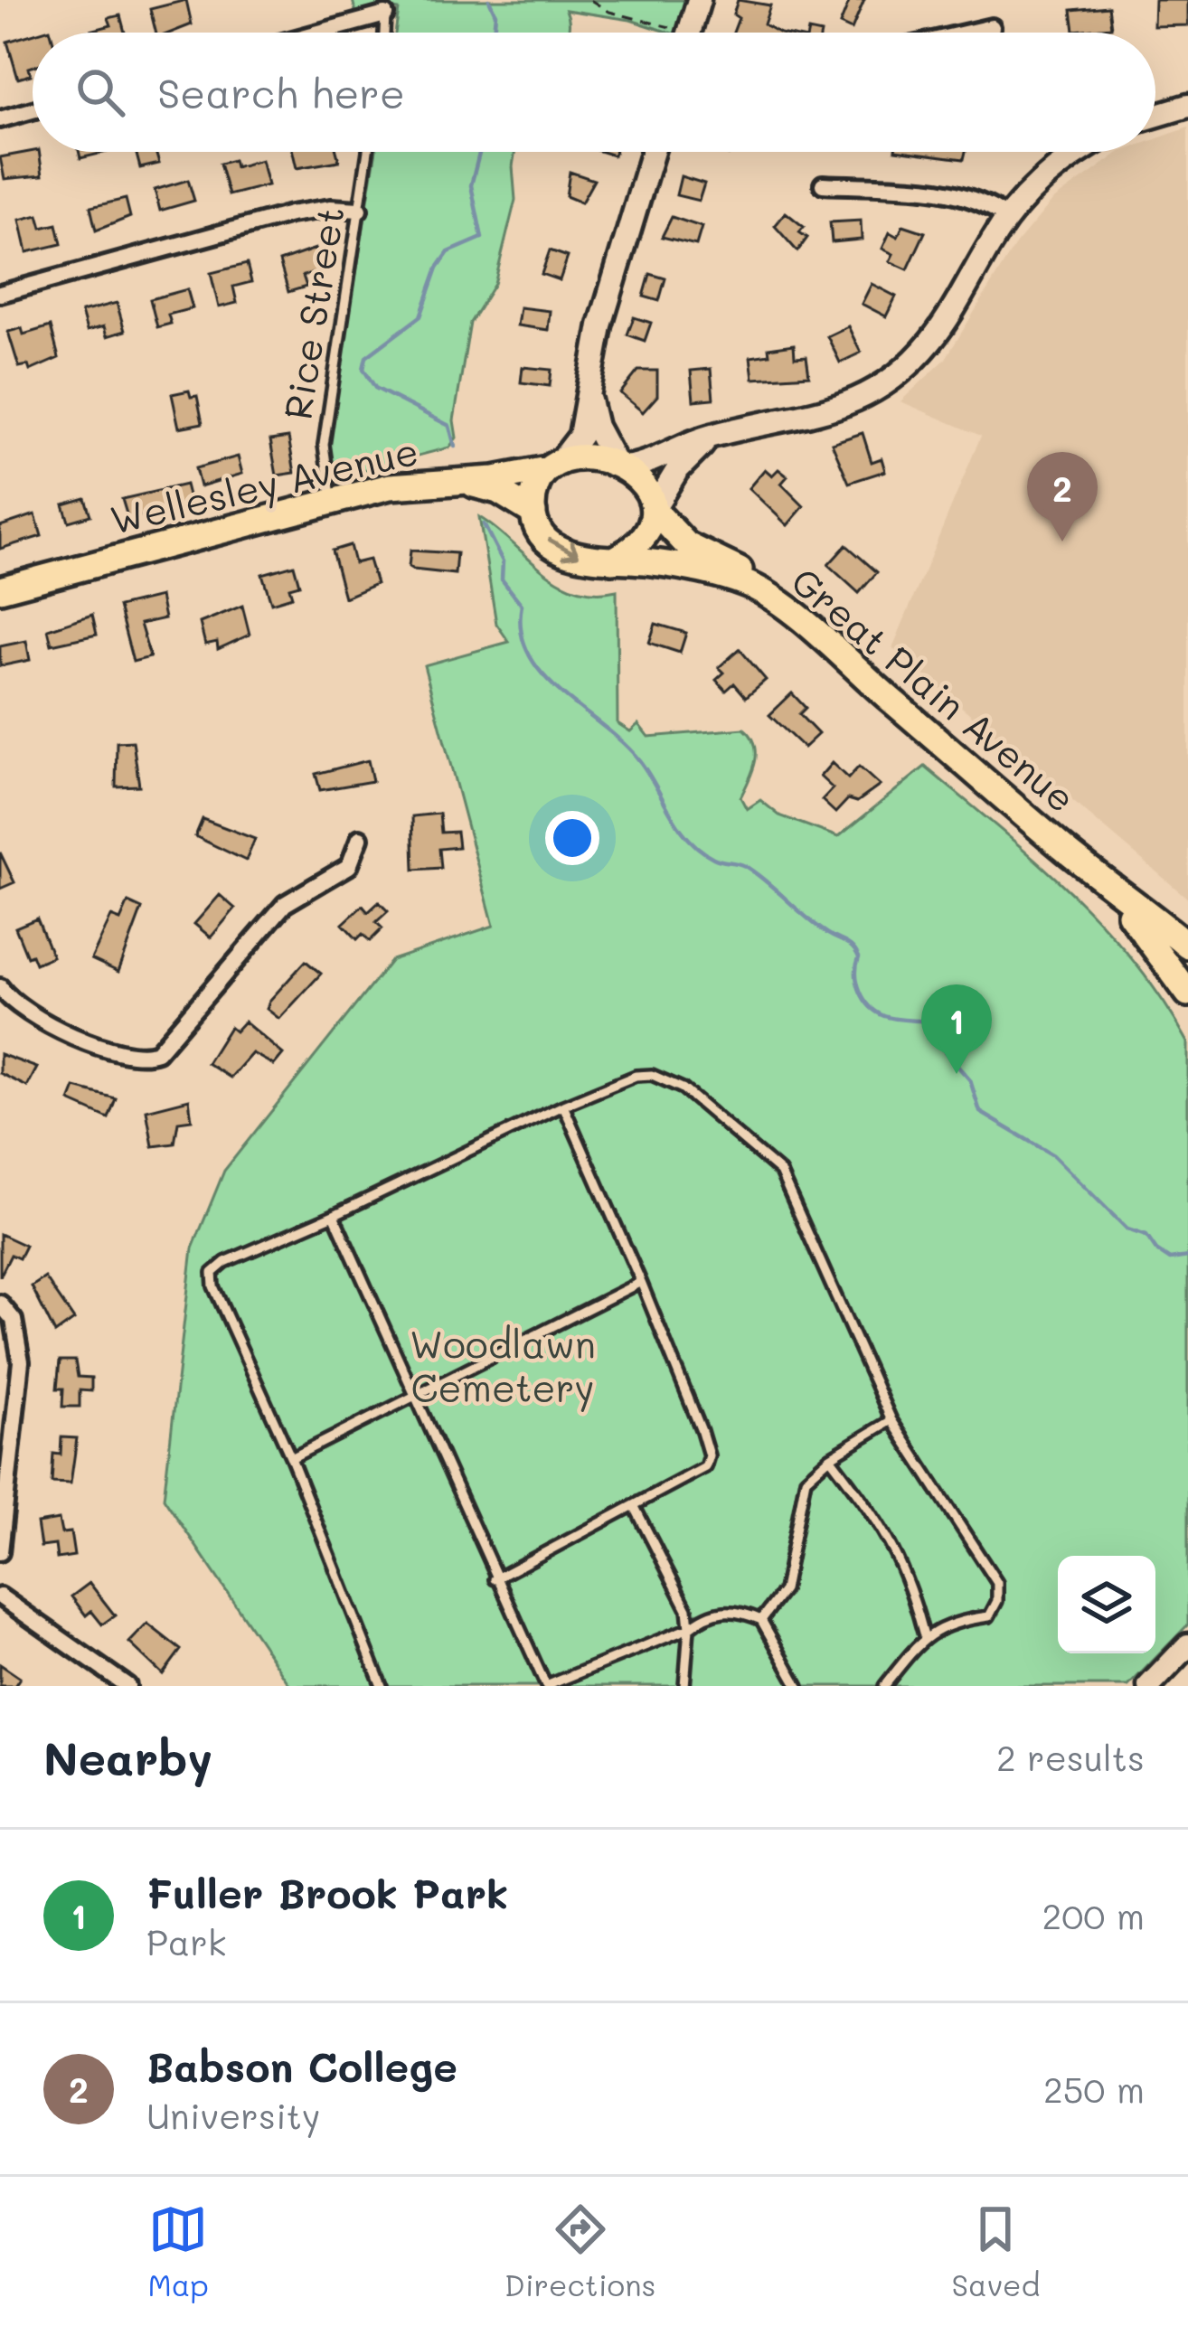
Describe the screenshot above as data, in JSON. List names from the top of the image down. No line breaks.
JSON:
{"streets":{"main road":["Wellesley Avenue","Great Plain Avenue"],"lane":["Rice Street"]},"crossings":[["Rice Street","Wellesley Avenue"],["Wellesley Avenue","Great Plain Avenue"]],"parks":["Woodlawn Cemetery"],"page":{"search":"Search here","pins":["2","1"],"heading":["Nearby","2 results"],"list":[{"mark":"1","name":"Fuller Brook Park","note":"Park","value":"200 m"},{"mark":"2","name":"Babson College","note":"University","value":"250 m"}],"nav":["Map","Directions","Saved"]}}
